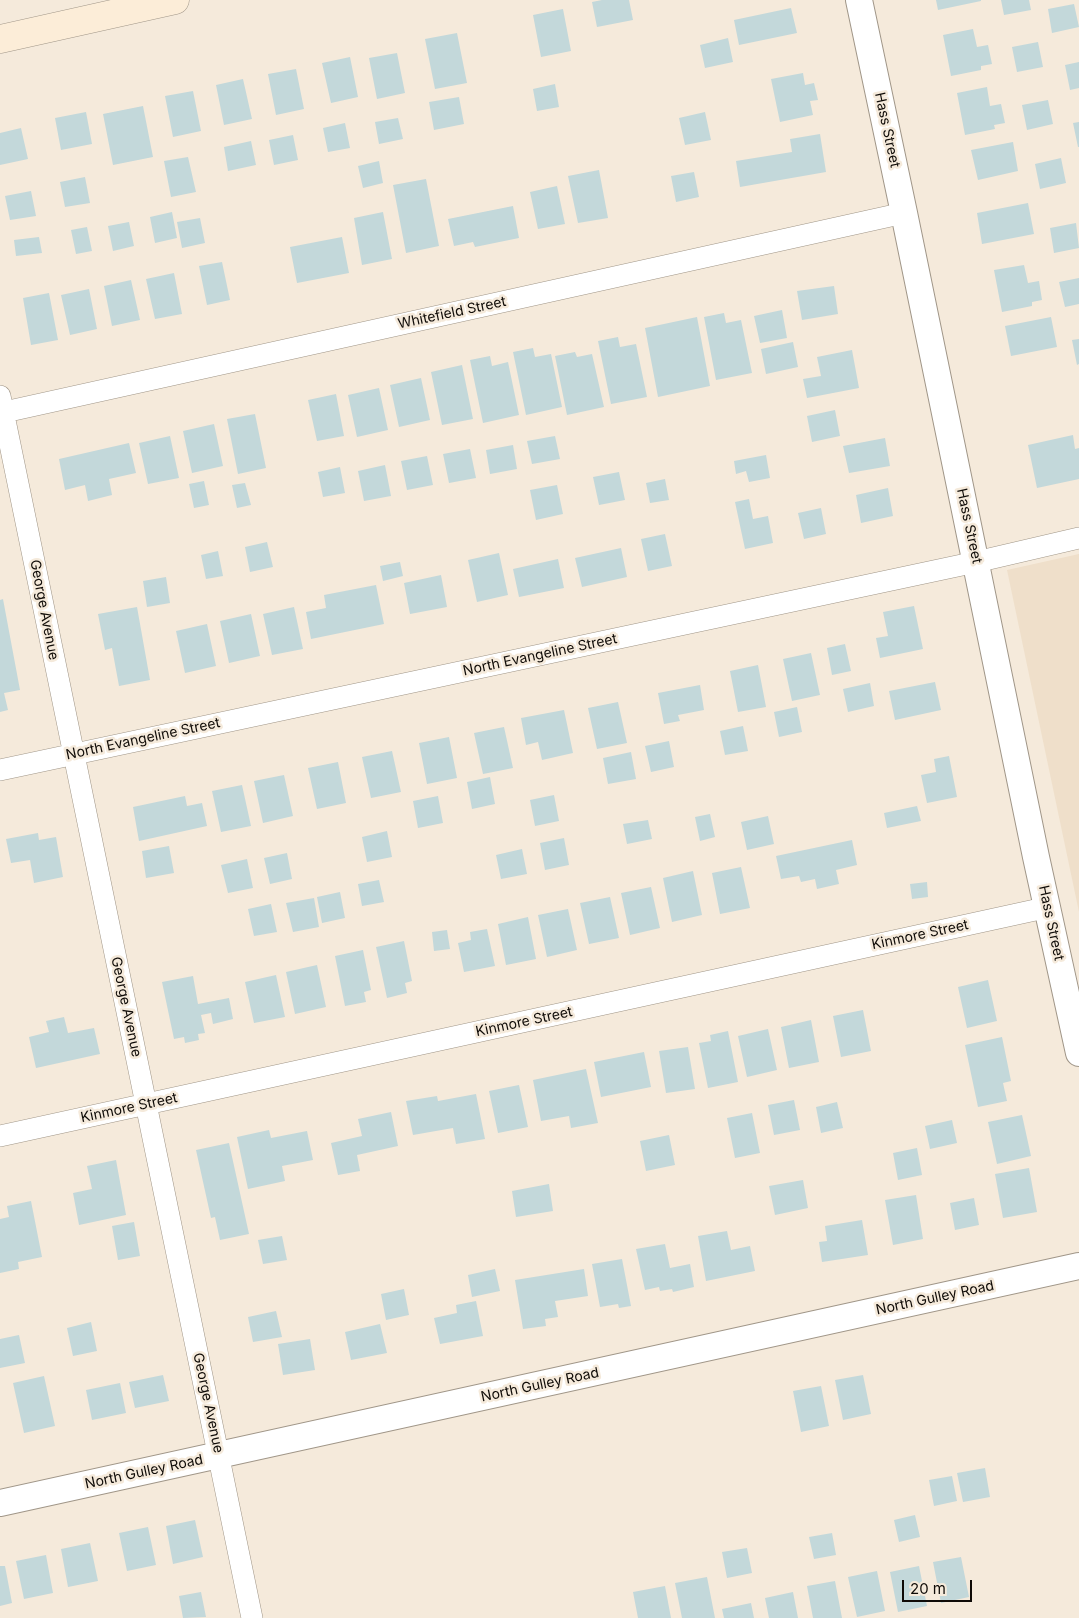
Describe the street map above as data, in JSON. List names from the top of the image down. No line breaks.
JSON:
{"streets":{"street":["Hass Street","Whitefield Street","George Avenue","North Evangeline Street","Kinmore Street","North Gulley Road"]},"crossings":[["Hass Street","Whitefield Street"],["Hass Street","North Evangeline Street"],["Hass Street","Kinmore Street"],["Whitefield Street","George Avenue"],["George Avenue","North Evangeline Street"],["George Avenue","Kinmore Street"],["George Avenue","North Gulley Road"]],"scale_bar":"20 m"}
